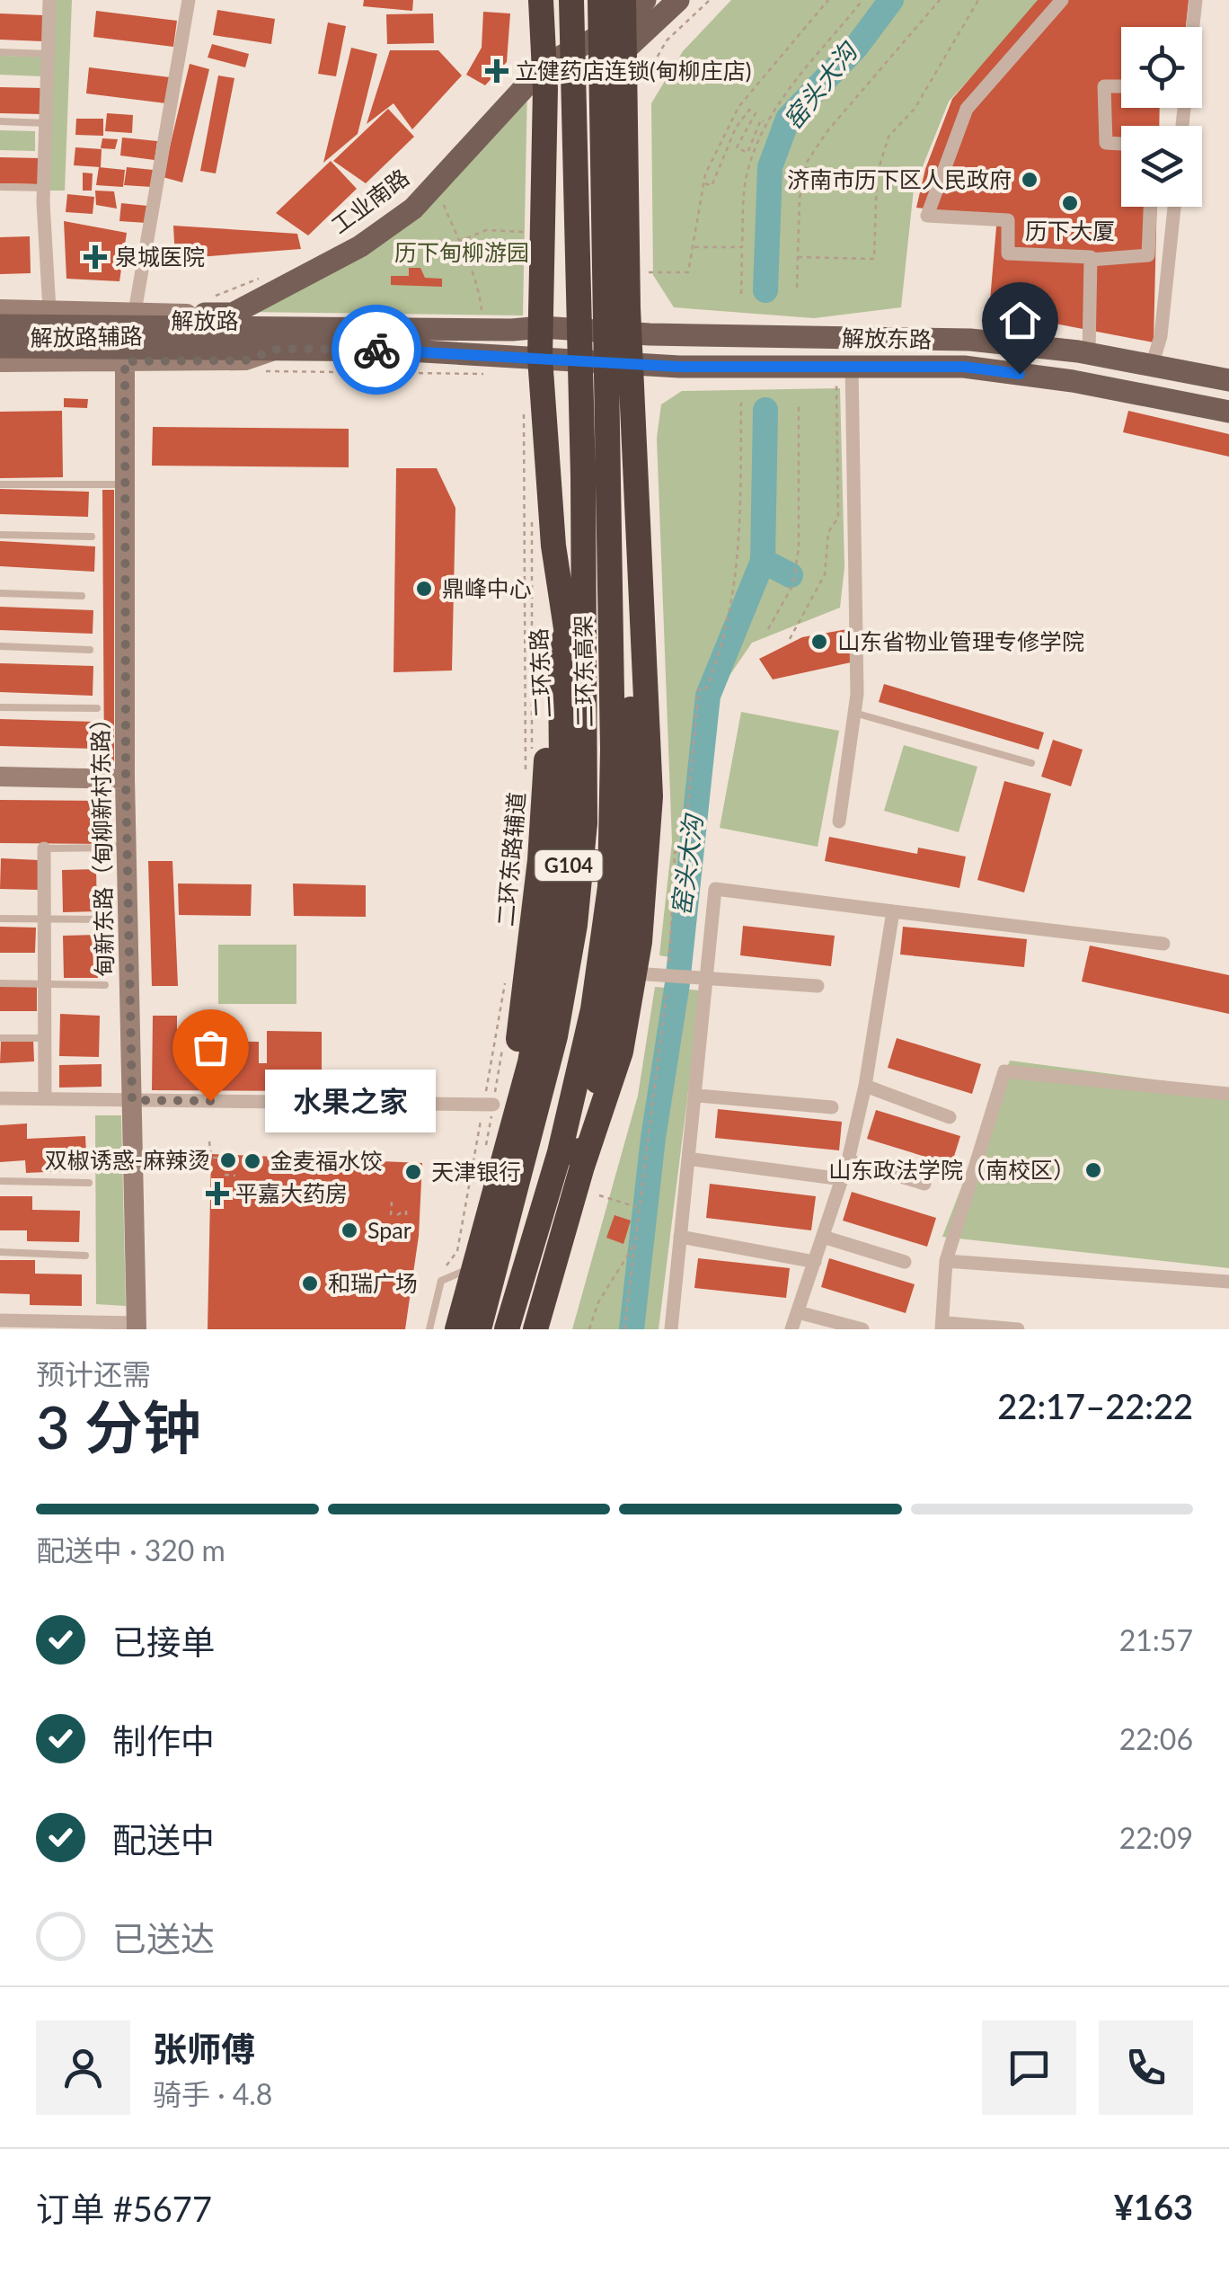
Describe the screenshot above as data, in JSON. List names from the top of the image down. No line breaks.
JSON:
{"streets":{"highway":["二环东高架","二环东路辅道","G104"],"main road":["工业南路","解放路","解放东路"],"street":["解放路辅路","甸新东路（甸柳新村东路）"]},"crossings":[["工业南路","解放路"],["工业南路","解放路辅路"],["解放路","解放路辅路"],["解放路","解放东路"],["解放路","二环东路辅道"],["解放路辅路","甸新东路（甸柳新村东路）"],["解放东路","二环东路辅道"]],"water":["窑头大沟"],"parks":["历下甸柳游园"],"places":{"health":["立健药店连锁(甸柳庄店)","泉城医院","平嘉大药房"],"other":["济南市历下区人民政府","历下大厦","鼎峰中心","山东省物业管理专修学院","水果之家","双椒诱惑-麻辣烫","金麦福水饺","山东政法学院（南校区）","天津银行","Spar","和瑞广场"]},"page":{"bubble":"水果之家","heading":["3 分钟","预计还需","22:17–22:22"],"panel":["张师傅","骑手 · 4.8","订单 #5677","¥163"],"bar":"配送中 · 320 m","list":[["已接单","21:57"],["制作中","22:06"],["配送中","22:09"],"已送达"]}}
